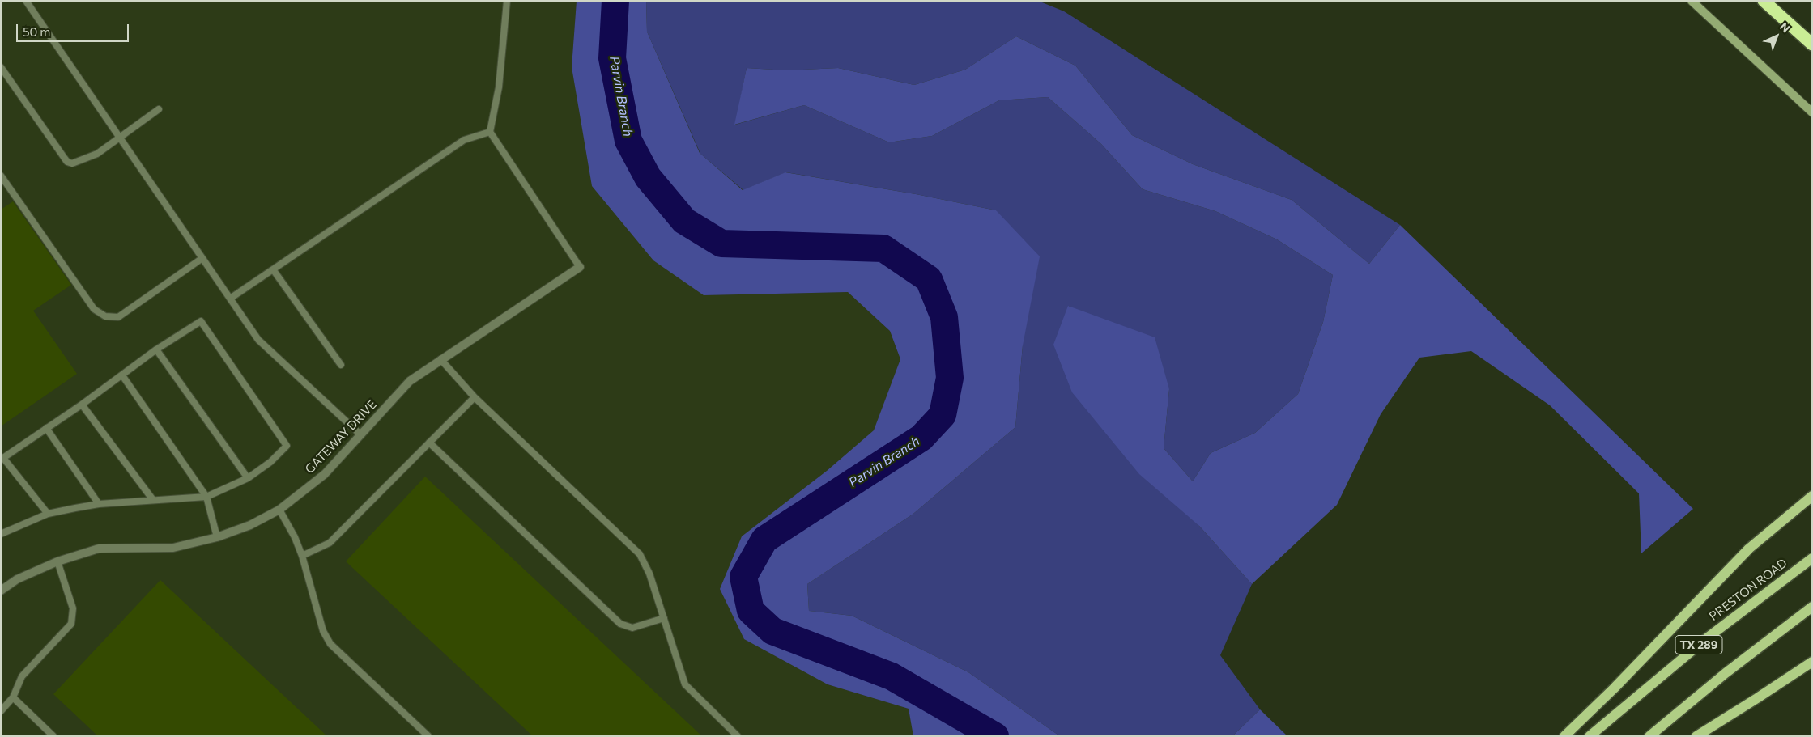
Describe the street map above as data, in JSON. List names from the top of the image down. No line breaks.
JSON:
{"streets":{"main road":["PRESTON ROAD","TX 289"],"street":["GATEWAY DRIVE"]},"water":["Parvin Branch"],"scale_bar":"50 m","north":"top right"}
